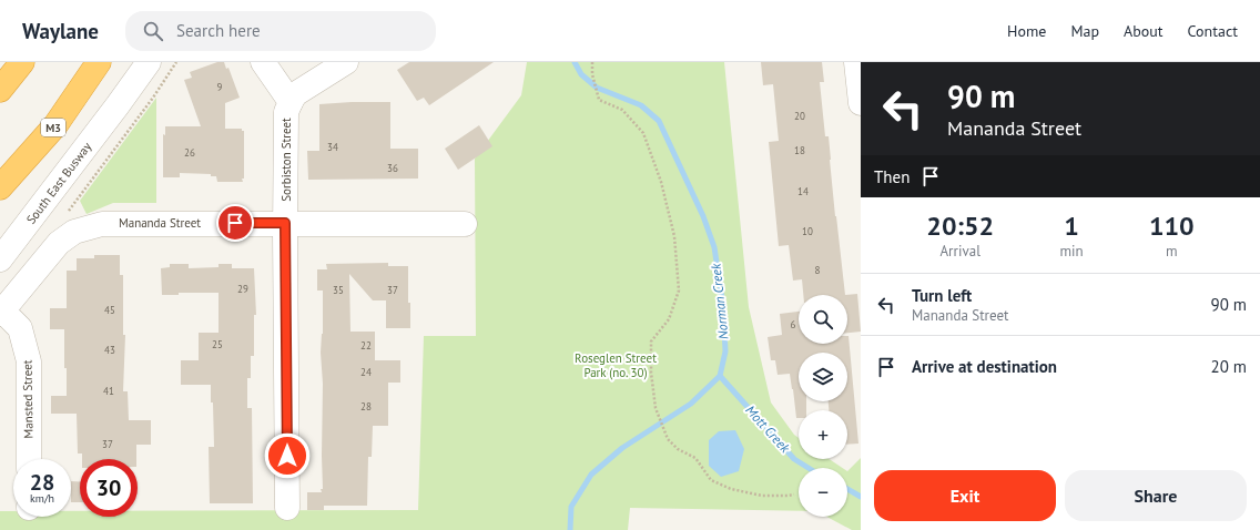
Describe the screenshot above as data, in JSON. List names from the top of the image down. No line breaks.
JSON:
{"streets":{"highway":["M3"],"street":["Sorbiston Street","South East Busway","Mananda Street","Mansted Street"]},"crossings":[["Sorbiston Street","Mananda Street"],["Mananda Street","Mansted Street"]],"water":["Norman Creek","Mott Creek"],"parks":["Roseglen Street Park (no. 30)"],"house_numbers":["9","20","34","18","26","36","14","10","8","29","35","37","45","6","25","22","43","24","41","28","37"],"page":{"header":"Waylane","search":"Search here","nav":["Home","Map","About","Contact"],"turn":["90 m","Mananda Street"],"then":"Then","eta":["20:52","Arrival","1","min","110","m"],"list":[{"name":"Turn left","note":"Mananda Street","value":"90 m"},{"name":"Arrive at destination","value":"20 m"}],"map_buttons":["+","−"],"speed":"28 km/h","limit":"30","buttons":["Exit","Share"]}}
